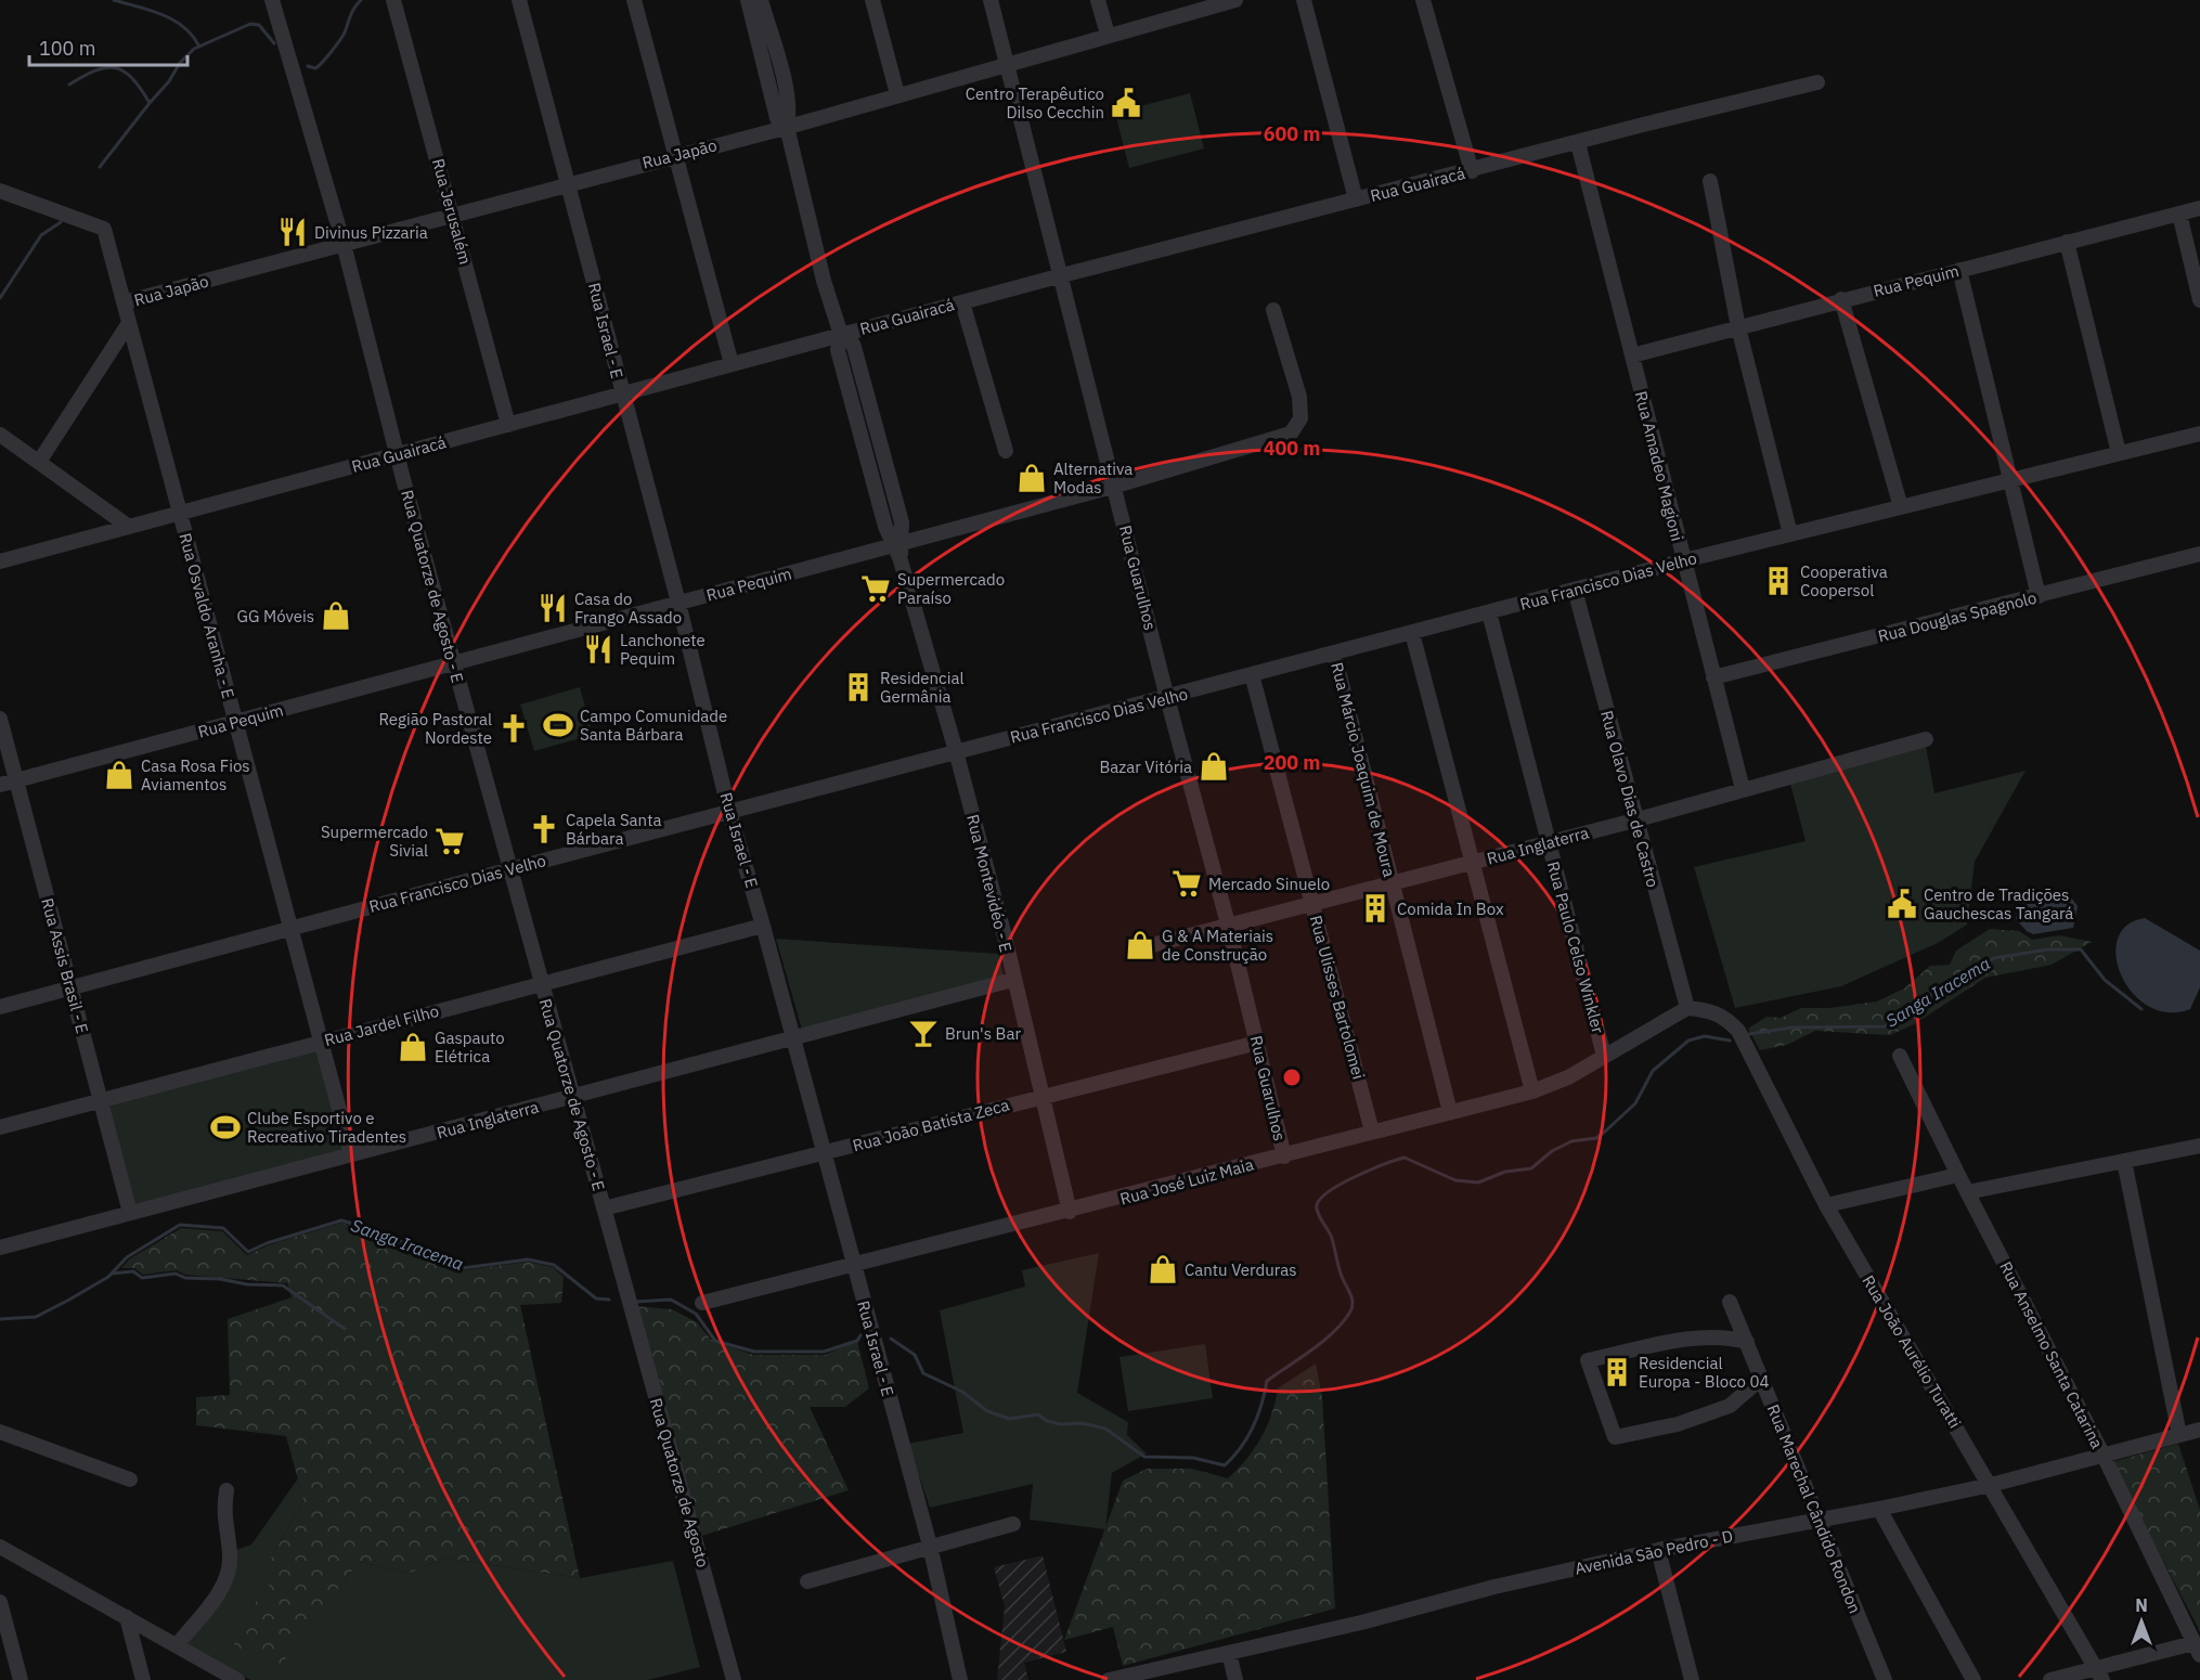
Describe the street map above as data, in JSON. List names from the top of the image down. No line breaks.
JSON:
{"streets":{"street":["Rua Japão","Rua Guairacá","Rua Jerusalém","Rua Pequim","Rua Israel - E","Rua Amadeo Magioni","Rua Guarulhos","Rua Francisco Dias Velho","Rua Quatorze de Agosto - E","Rua Osvaldo Aranha - E","Rua Douglas Spagnolo","Rua Márcio Joaquim de Moura","Rua Olavo Dias de Castro","Rua Inglaterra","Rua Montevidéo - E","Rua Paulo Celso Winkler","Rua Assis Brasil - E","Rua Ulisses Bartolomei","Rua Jardel Filho","Rua João Batista Zeca","Rua José Luiz Maia","Rua João Aurélio Turatti","Rua Anselmo Santa Catarina","Rua Quatorze de Agosto","Rua Marechal Cândido Rondon","Avenida São Pedro - D"]},"crossings":[["Rua Japão","Rua Jerusalém"],["Rua Japão","Rua Israel - E"],["Rua Japão","Rua Guarulhos"],["Rua Japão","Rua Quatorze de Agosto - E"],["Rua Japão","Rua Osvaldo Aranha - E"],["Rua Japão","Rua Montevidéo - E"],["Rua Guairacá","Rua Jerusalém"],["Rua Guairacá","Rua Israel - E"],["Rua Guairacá","Rua Amadeo Magioni"],["Rua Guairacá","Rua Guarulhos"],["Rua Guairacá","Rua Quatorze de Agosto - E"],["Rua Guairacá","Rua Osvaldo Aranha - E"],["Rua Guairacá","Rua Montevidéo - E"],["Rua Pequim","Rua Israel - E"],["Rua Pequim","Rua Amadeo Magioni"],["Rua Pequim","Rua Guarulhos"],["Rua Pequim","Rua Quatorze de Agosto - E"],["Rua Pequim","Rua Osvaldo Aranha - E"],["Rua Pequim","Rua Montevidéo - E"],["Rua Pequim","Rua Assis Brasil - E"],["Rua Israel - E","Rua Francisco Dias Velho"],["Rua Israel - E","Rua Inglaterra"],["Rua Israel - E","Rua Jardel Filho"],["Rua Israel - E","Rua João Batista Zeca"],["Rua Israel - E","Rua José Luiz Maia"],["Rua Amadeo Magioni","Rua Francisco Dias Velho"],["Rua Amadeo Magioni","Rua Douglas Spagnolo"],["Rua Amadeo Magioni","Rua Inglaterra"],["Rua Guarulhos","Rua Francisco Dias Velho"],["Rua Guarulhos","Rua Inglaterra"],["Rua Guarulhos","Rua João Batista Zeca"],["Rua Guarulhos","Rua José Luiz Maia"],["Rua Francisco Dias Velho","Rua Quatorze de Agosto - E"],["Rua Francisco Dias Velho","Rua Osvaldo Aranha - E"],["Rua Francisco Dias Velho","Rua Márcio Joaquim de Moura"],["Rua Francisco Dias Velho","Rua Olavo Dias de Castro"],["Rua Francisco Dias Velho","Rua Montevidéo - E"],["Rua Francisco Dias Velho","Rua Paulo Celso Winkler"],["Rua Francisco Dias Velho","Rua Assis Brasil - E"],["Rua Francisco Dias Velho","Rua Ulisses Bartolomei"],["Rua Quatorze de Agosto - E","Rua Inglaterra"],["Rua Quatorze de Agosto - E","Rua Jardel Filho"],["Rua Quatorze de Agosto - E","Rua João Batista Zeca"],["Rua Quatorze de Agosto - E","Rua Quatorze de Agosto"],["Rua Osvaldo Aranha - E","Rua Inglaterra"],["Rua Osvaldo Aranha - E","Rua Jardel Filho"],["Rua Márcio Joaquim de Moura","Rua Inglaterra"],["Rua Márcio Joaquim de Moura","Rua José Luiz Maia"],["Rua Olavo Dias de Castro","Rua Inglaterra"],["Rua Olavo Dias de Castro","Rua José Luiz Maia"],["Rua Olavo Dias de Castro","Rua João Aurélio Turatti"],["Rua Inglaterra","Rua Montevidéo - E"],["Rua Inglaterra","Rua Paulo Celso Winkler"],["Rua Inglaterra","Rua Assis Brasil - E"],["Rua Inglaterra","Rua Ulisses Bartolomei"],["Rua Montevidéo - E","Rua João Batista Zeca"],["Rua Montevidéo - E","Rua José Luiz Maia"],["Rua Paulo Celso Winkler","Rua José Luiz Maia"],["Rua Assis Brasil - E","Rua Jardel Filho"],["Rua Ulisses Bartolomei","Rua José Luiz Maia"],["Rua José Luiz Maia","Rua João Aurélio Turatti"],["Rua João Aurélio Turatti","Avenida São Pedro - D"],["Rua Anselmo Santa Catarina","Avenida São Pedro - D"],["Rua Marechal Cândido Rondon","Avenida São Pedro - D"]],"water":["Sanga Iracema"],"places":{"public building":["Centro Terapêutico Dilso Cecchin","Centro de Tradições Gauchescas Tangará"],"restaurant":["Divinus Pizzaria","Casa do Frango Assado","Lanchonete Pequim"],"shop":["Alternativa Modas","GG Móveis","Bazar Vitória","Casa Rosa Fios Aviamentos","G & A Materiais de Construção","Gaspauto Elétrica","Cantu Verduras"],"building":["Cooperativa Coopersol","Residencial Germânia","Comida In Box","Residencial Europa - Bloco 04"],"supermarket":["Supermercado Paraíso","Supermercado Sivial","Mercado Sinuelo"],"sports":["Campo Comunidade Santa Bárbara","Clube Esportivo e Recreativo Tiradentes"],"church":["Região Pastoral Nordeste","Capela Santa Bárbara"],"bar":["Brun's Bar"]},"scale_bar":"100 m","north":"top","rings":["600 m","400 m","200 m"]}
